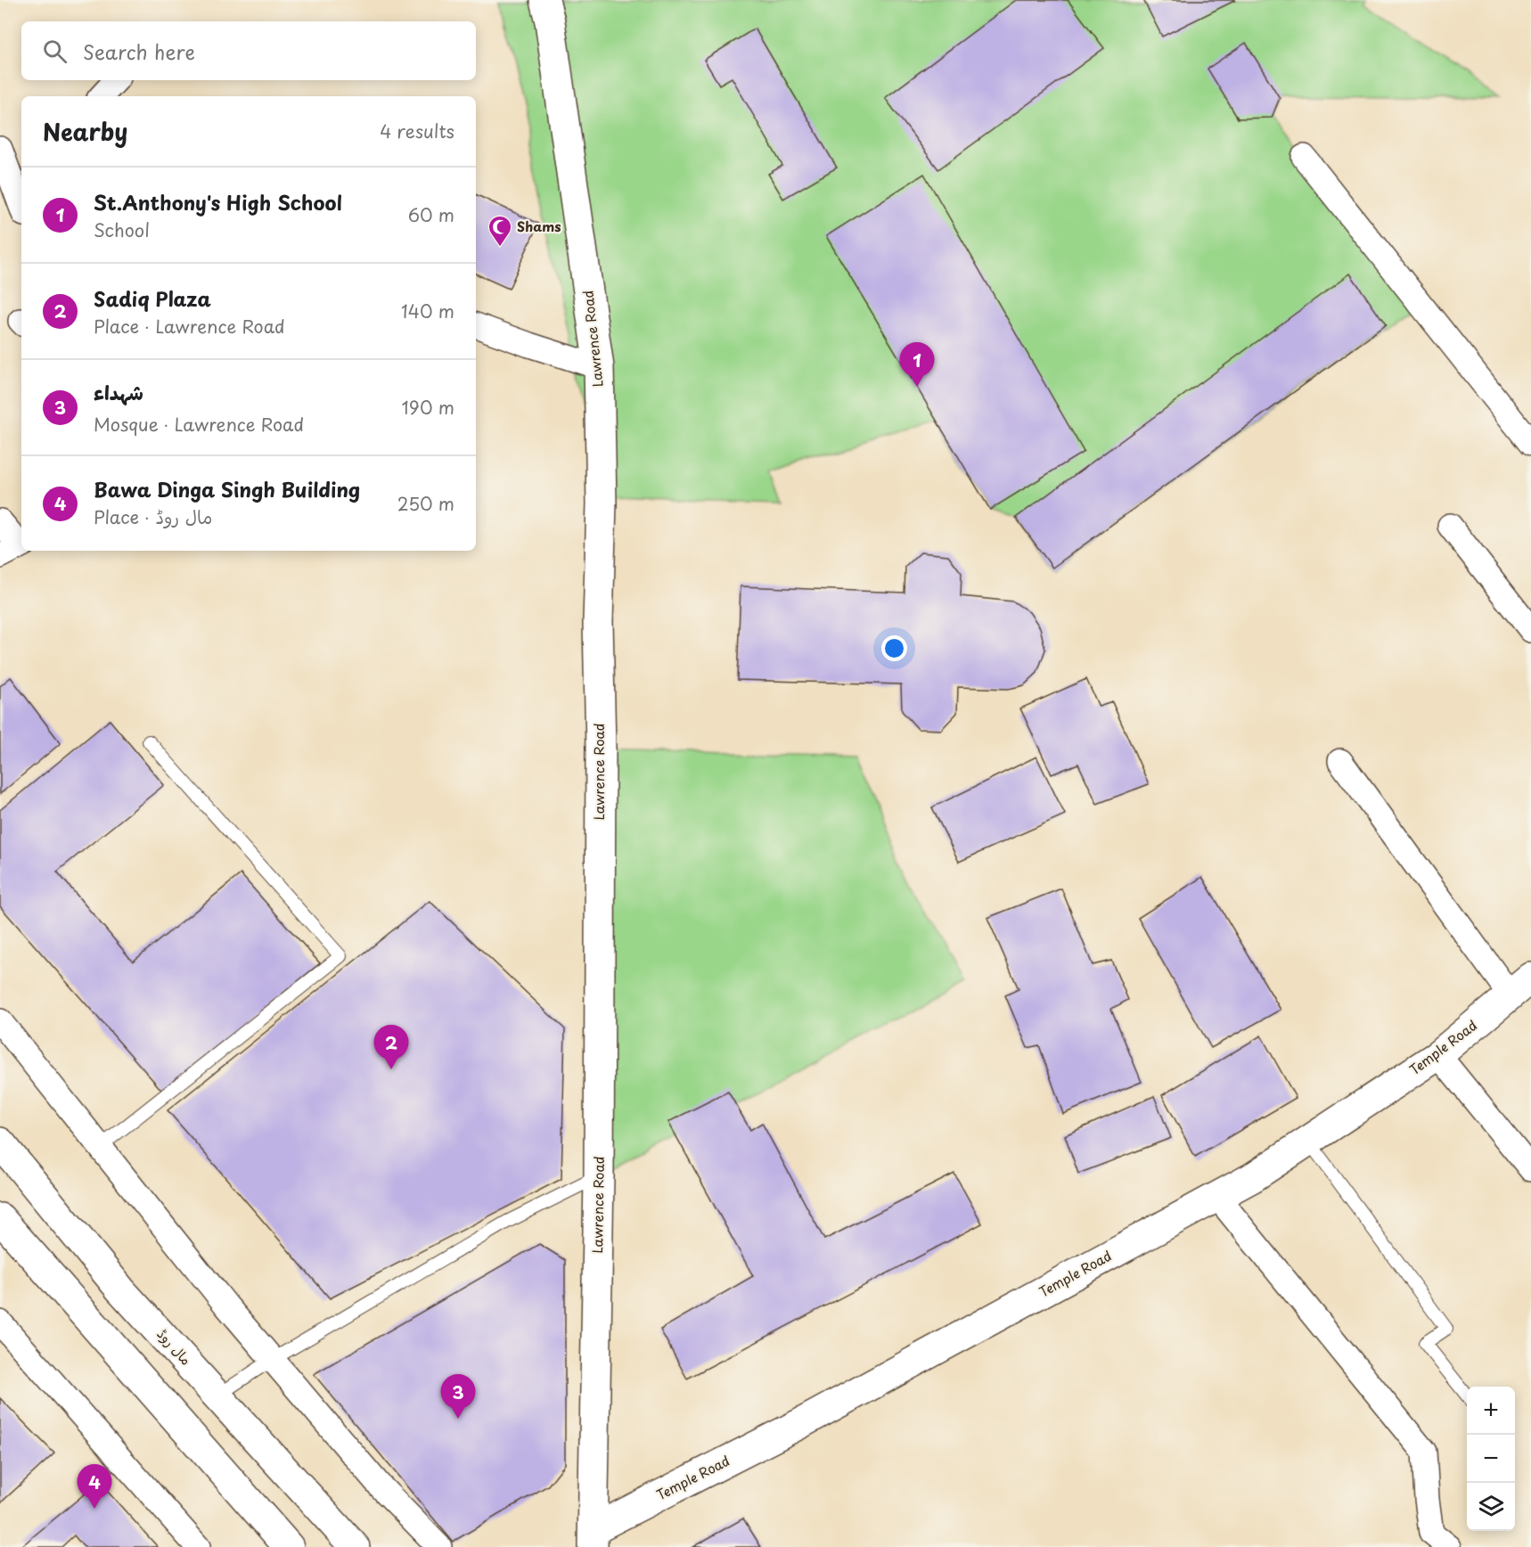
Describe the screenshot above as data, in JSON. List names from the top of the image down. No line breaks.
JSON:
{"streets":{"main road":["Lawrence Road","Temple Road","مال روڈ"]},"crossings":[["Lawrence Road","Temple Road"]],"places":{"mosque":["Shams"]},"page":{"search":"Search here","heading":["Nearby","4 results"],"list":[{"mark":"1","name":"St.Anthony's High School","note":"School","value":"60 m"},{"mark":"2","name":"Sadiq Plaza","note":"Place · Lawrence Road","value":"140 m"},{"mark":"3","name":"شہداء","note":"Mosque · Lawrence Road","value":"190 m"},{"mark":"4","name":"Bawa Dinga Singh Building","note":"Place · مال روڈ","value":"250 m"}],"pins":["1","2","3","4"],"map_buttons":["+","−"]}}
